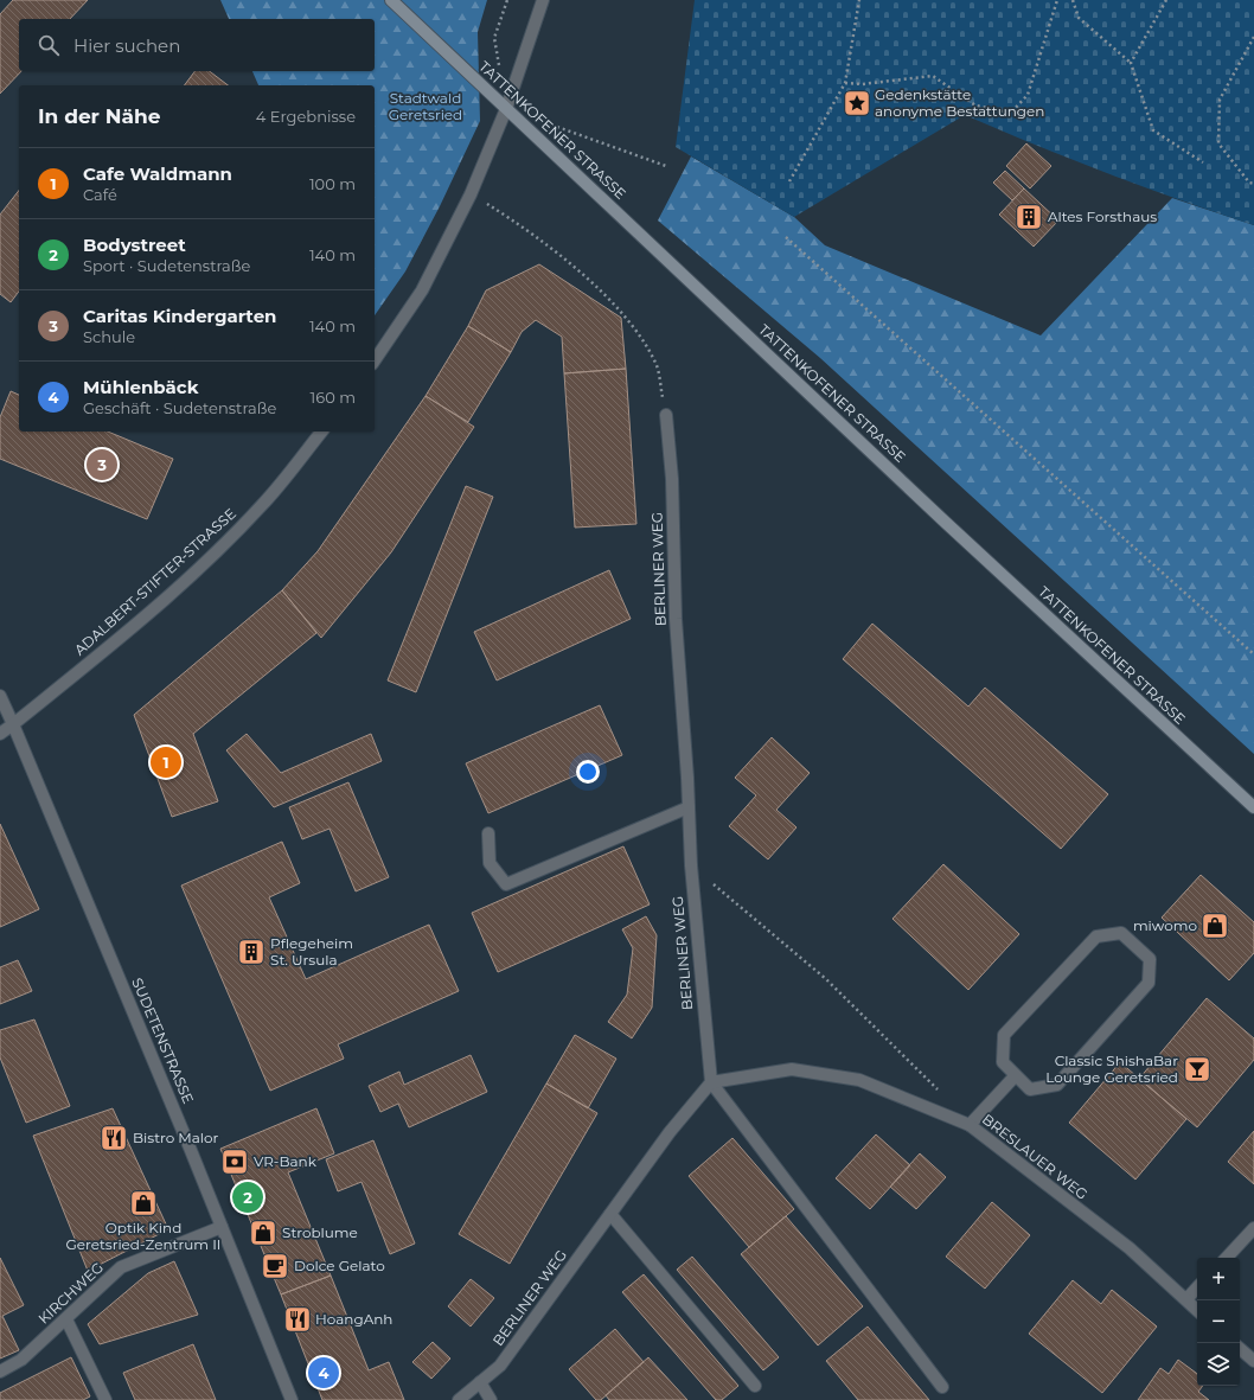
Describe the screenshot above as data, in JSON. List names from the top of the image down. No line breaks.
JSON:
{"streets":{"main road":["TATTENKOFENER STRASSE"],"street":["BERLINER WEG","ADALBERT-STIFTER-STRASSE","SUDETENSTRASSE","BRESLAUER WEG","KIRCHWEG"]},"crossings":[["BERLINER WEG","BRESLAUER WEG"],["ADALBERT-STIFTER-STRASSE","SUDETENSTRASSE"],["SUDETENSTRASSE","KIRCHWEG"]],"parks":["Stadtwald Geretsried"],"places":{"place":["Gedenkstätte anonyme Bestattungen"],"building":["Altes Forsthaus","Pflegeheim St. Ursula"],"shop":["miwomo","Optik Kind Geretsried-Zentrum II","Stroblume"],"bar":["Classic ShishaBar Lounge Geretsried"],"restaurant":["Bistro Malor","HoangAnh"],"bank":["VR-Bank"],"cafe":["Dolce Gelato"]},"page":{"search":"Hier suchen","heading":["In der Nähe","4 Ergebnisse"],"list":[{"mark":"1","name":"Cafe Waldmann","note":"Café","value":"100 m"},{"mark":"2","name":"Bodystreet","note":"Sport · Sudetenstraße","value":"140 m"},{"mark":"3","name":"Caritas Kindergarten","note":"Schule","value":"140 m"},{"mark":"4","name":"Mühlenbäck","note":"Geschäft · Sudetenstraße","value":"160 m"}],"pins":["3","1","2","4"],"map_buttons":["+","−"]}}
